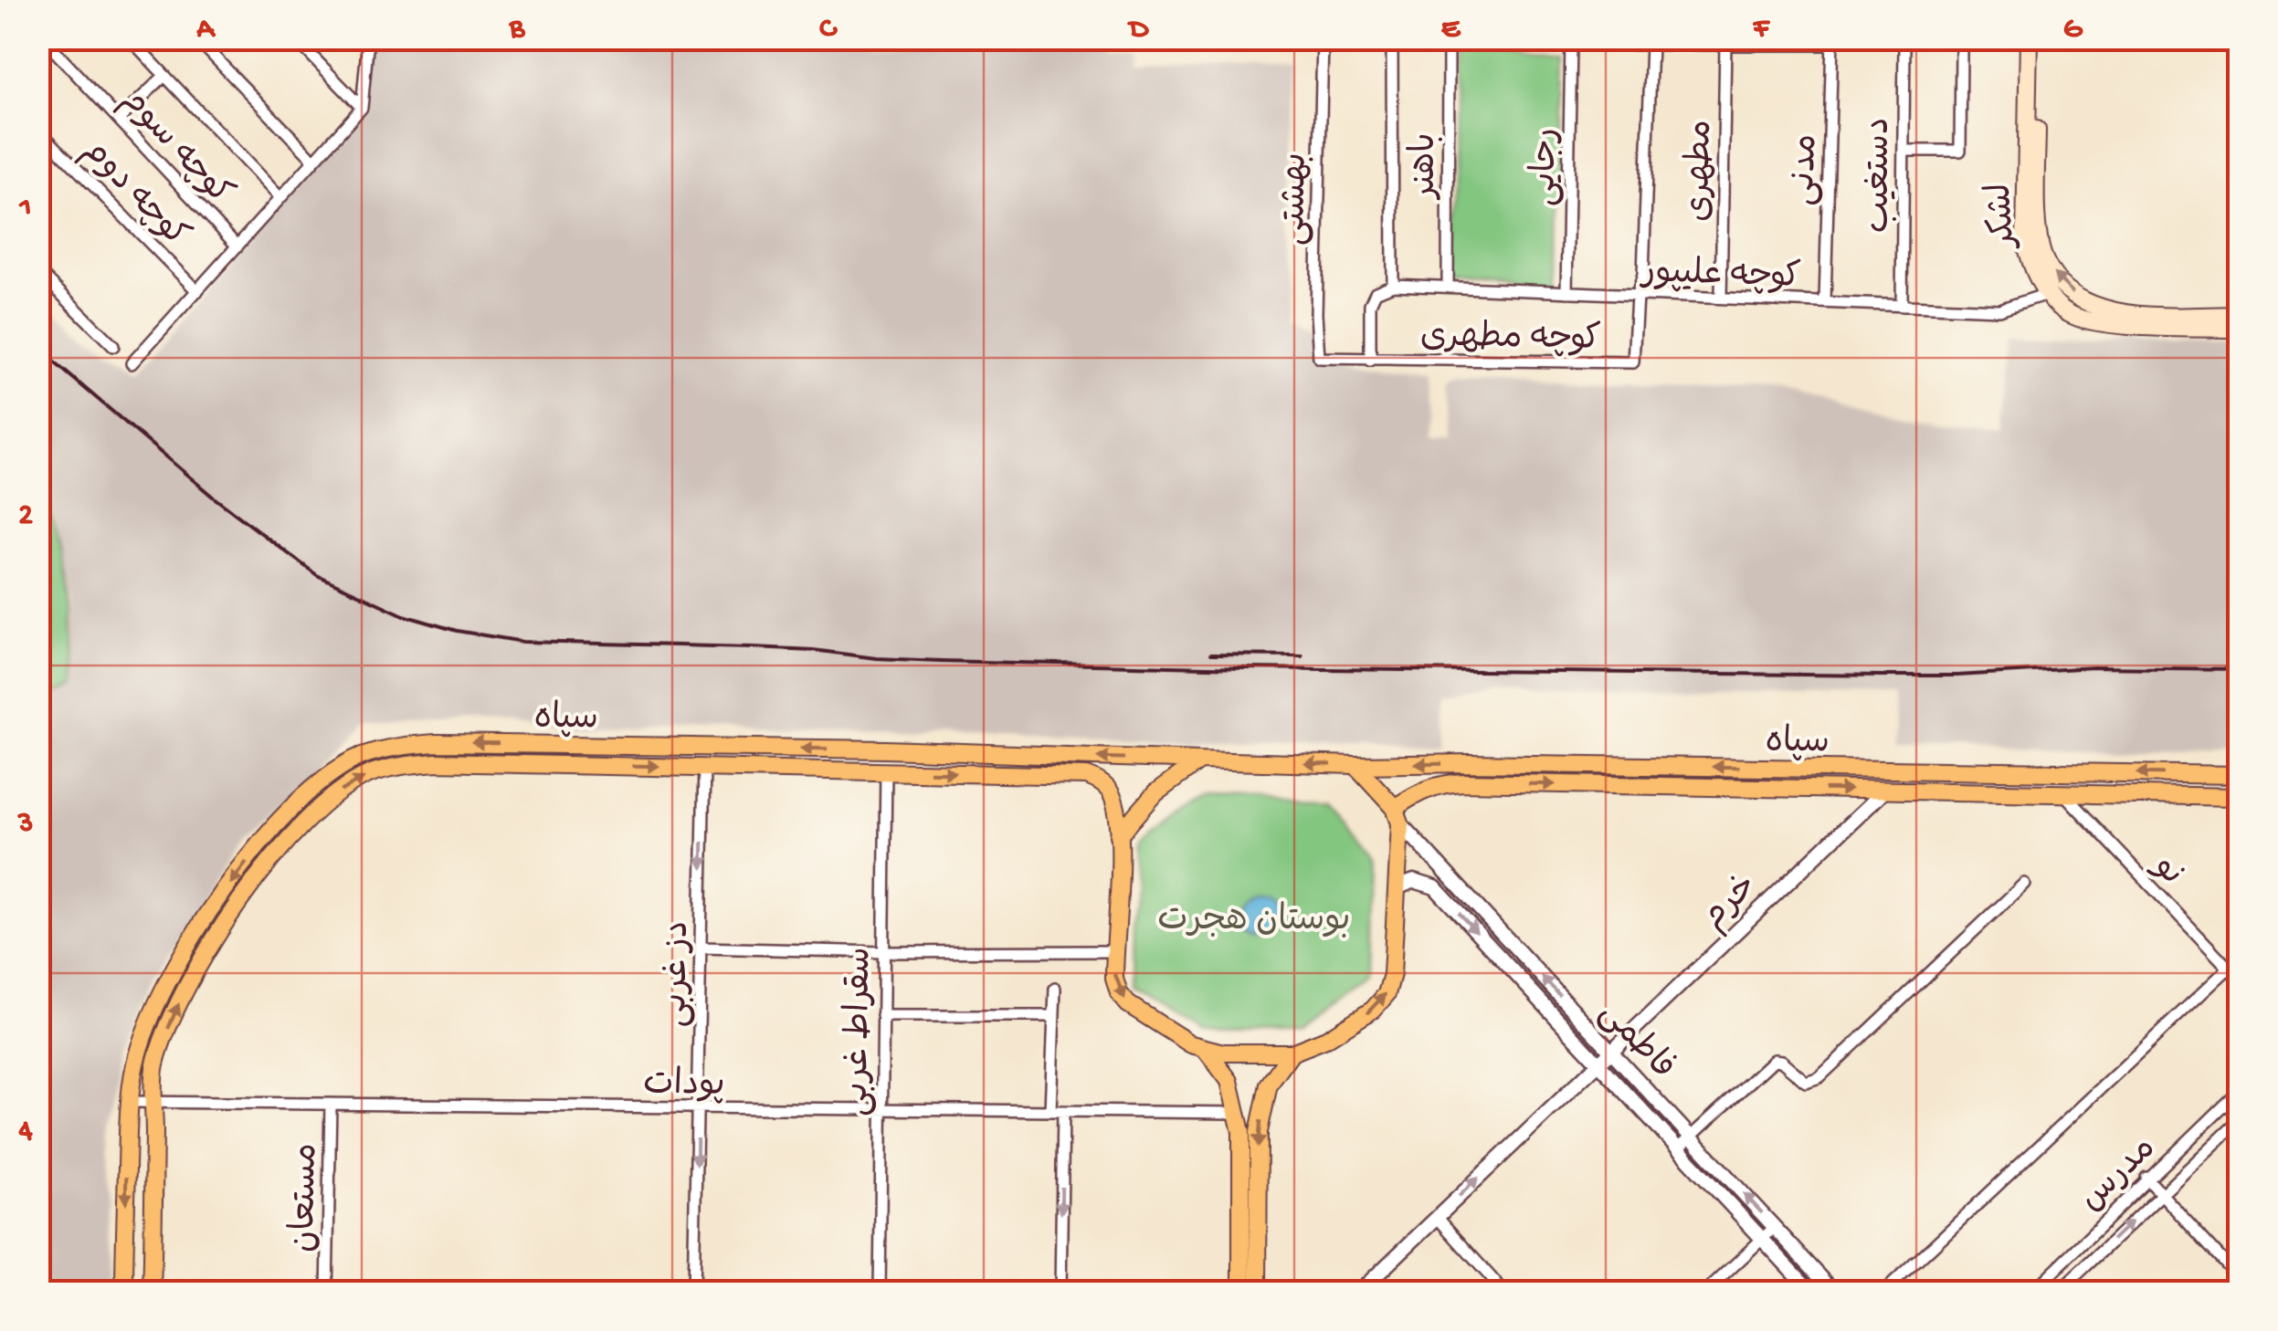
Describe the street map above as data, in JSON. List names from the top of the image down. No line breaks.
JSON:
{"streets":{"main road":["لشکر","سپاه"],"street":["کوچه سوم","باهنر","رجایی","مدنی","مطهری","دستغیب","کوچه دوم","بهشتی","کوچه علیپور","کوچه مطهری","نو","خرم","دز غربی","سقراط غربی","فاطمی","پودات","مدرس","مستعان"]},"crossings":[["باهنر","کوچه علیپور"],["رجایی","کوچه علیپور"],["مدنی","کوچه علیپور"],["مطهری","کوچه علیپور"],["دستغیب","کوچه علیپور"],["بهشتی","کوچه مطهری"],["لشکر","کوچه علیپور"],["کوچه علیپور","کوچه مطهری"],["سپاه","نو"],["سپاه","خرم"],["سپاه","دز غربی"],["سپاه","سقراط غربی"],["سپاه","فاطمی"],["سپاه","پودات"],["خرم","فاطمی"],["دز غربی","پودات"],["سقراط غربی","پودات"],["پودات","مستعان"]],"one_way":["دز غربی"],"parks":["بوستان هجرت"],"grid":{"columns":["A","B","C","D","E","F","G"],"rows":["1","2","3","4"]}}
